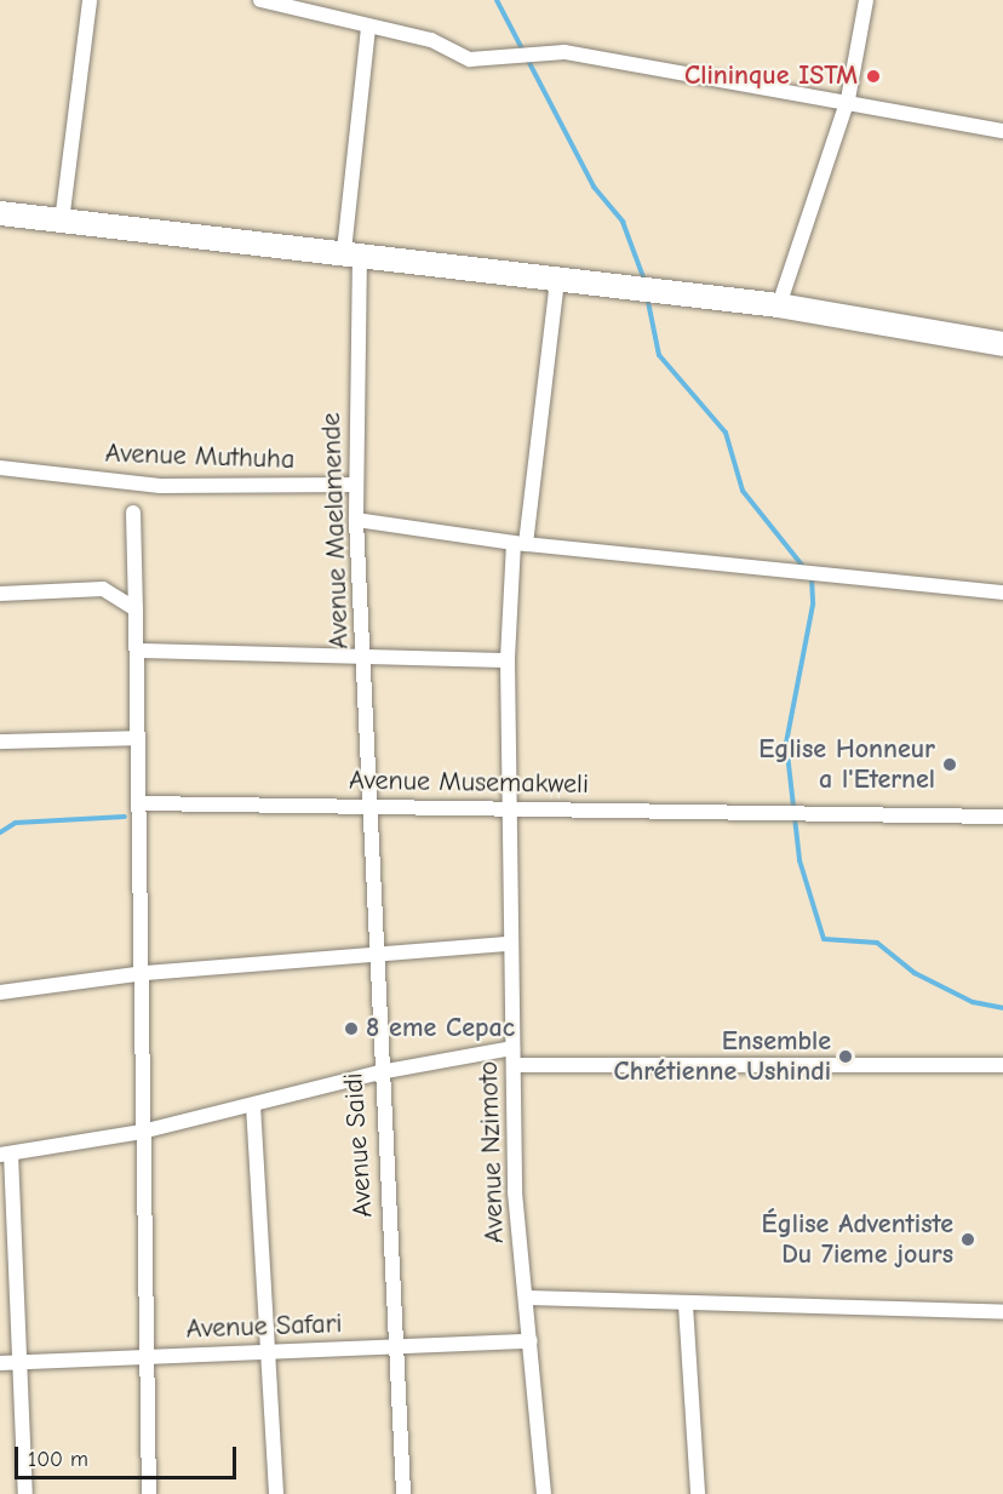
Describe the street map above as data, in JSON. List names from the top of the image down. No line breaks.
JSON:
{"streets":{"street":["Avenue Muthuha","Avenue Maelamende","Avenue Musemakweli","Avenue Saidi","Avenue Nzimoto","Avenue Safari"]},"crossings":[["Avenue Muthuha","Avenue Maelamende"],["Avenue Maelamende","Avenue Musemakweli"],["Avenue Maelamende","Avenue Saidi"],["Avenue Musemakweli","Avenue Saidi"],["Avenue Musemakweli","Avenue Nzimoto"],["Avenue Saidi","Avenue Safari"],["Avenue Nzimoto","Avenue Safari"]],"places":["Clininque ISTM","Eglise Honneur a l'Eternel","8 eme Cepac","Ensemble Chrétienne Ushindi","Église Adventiste Du 7ieme jours"],"scale_bar":"100 m"}
